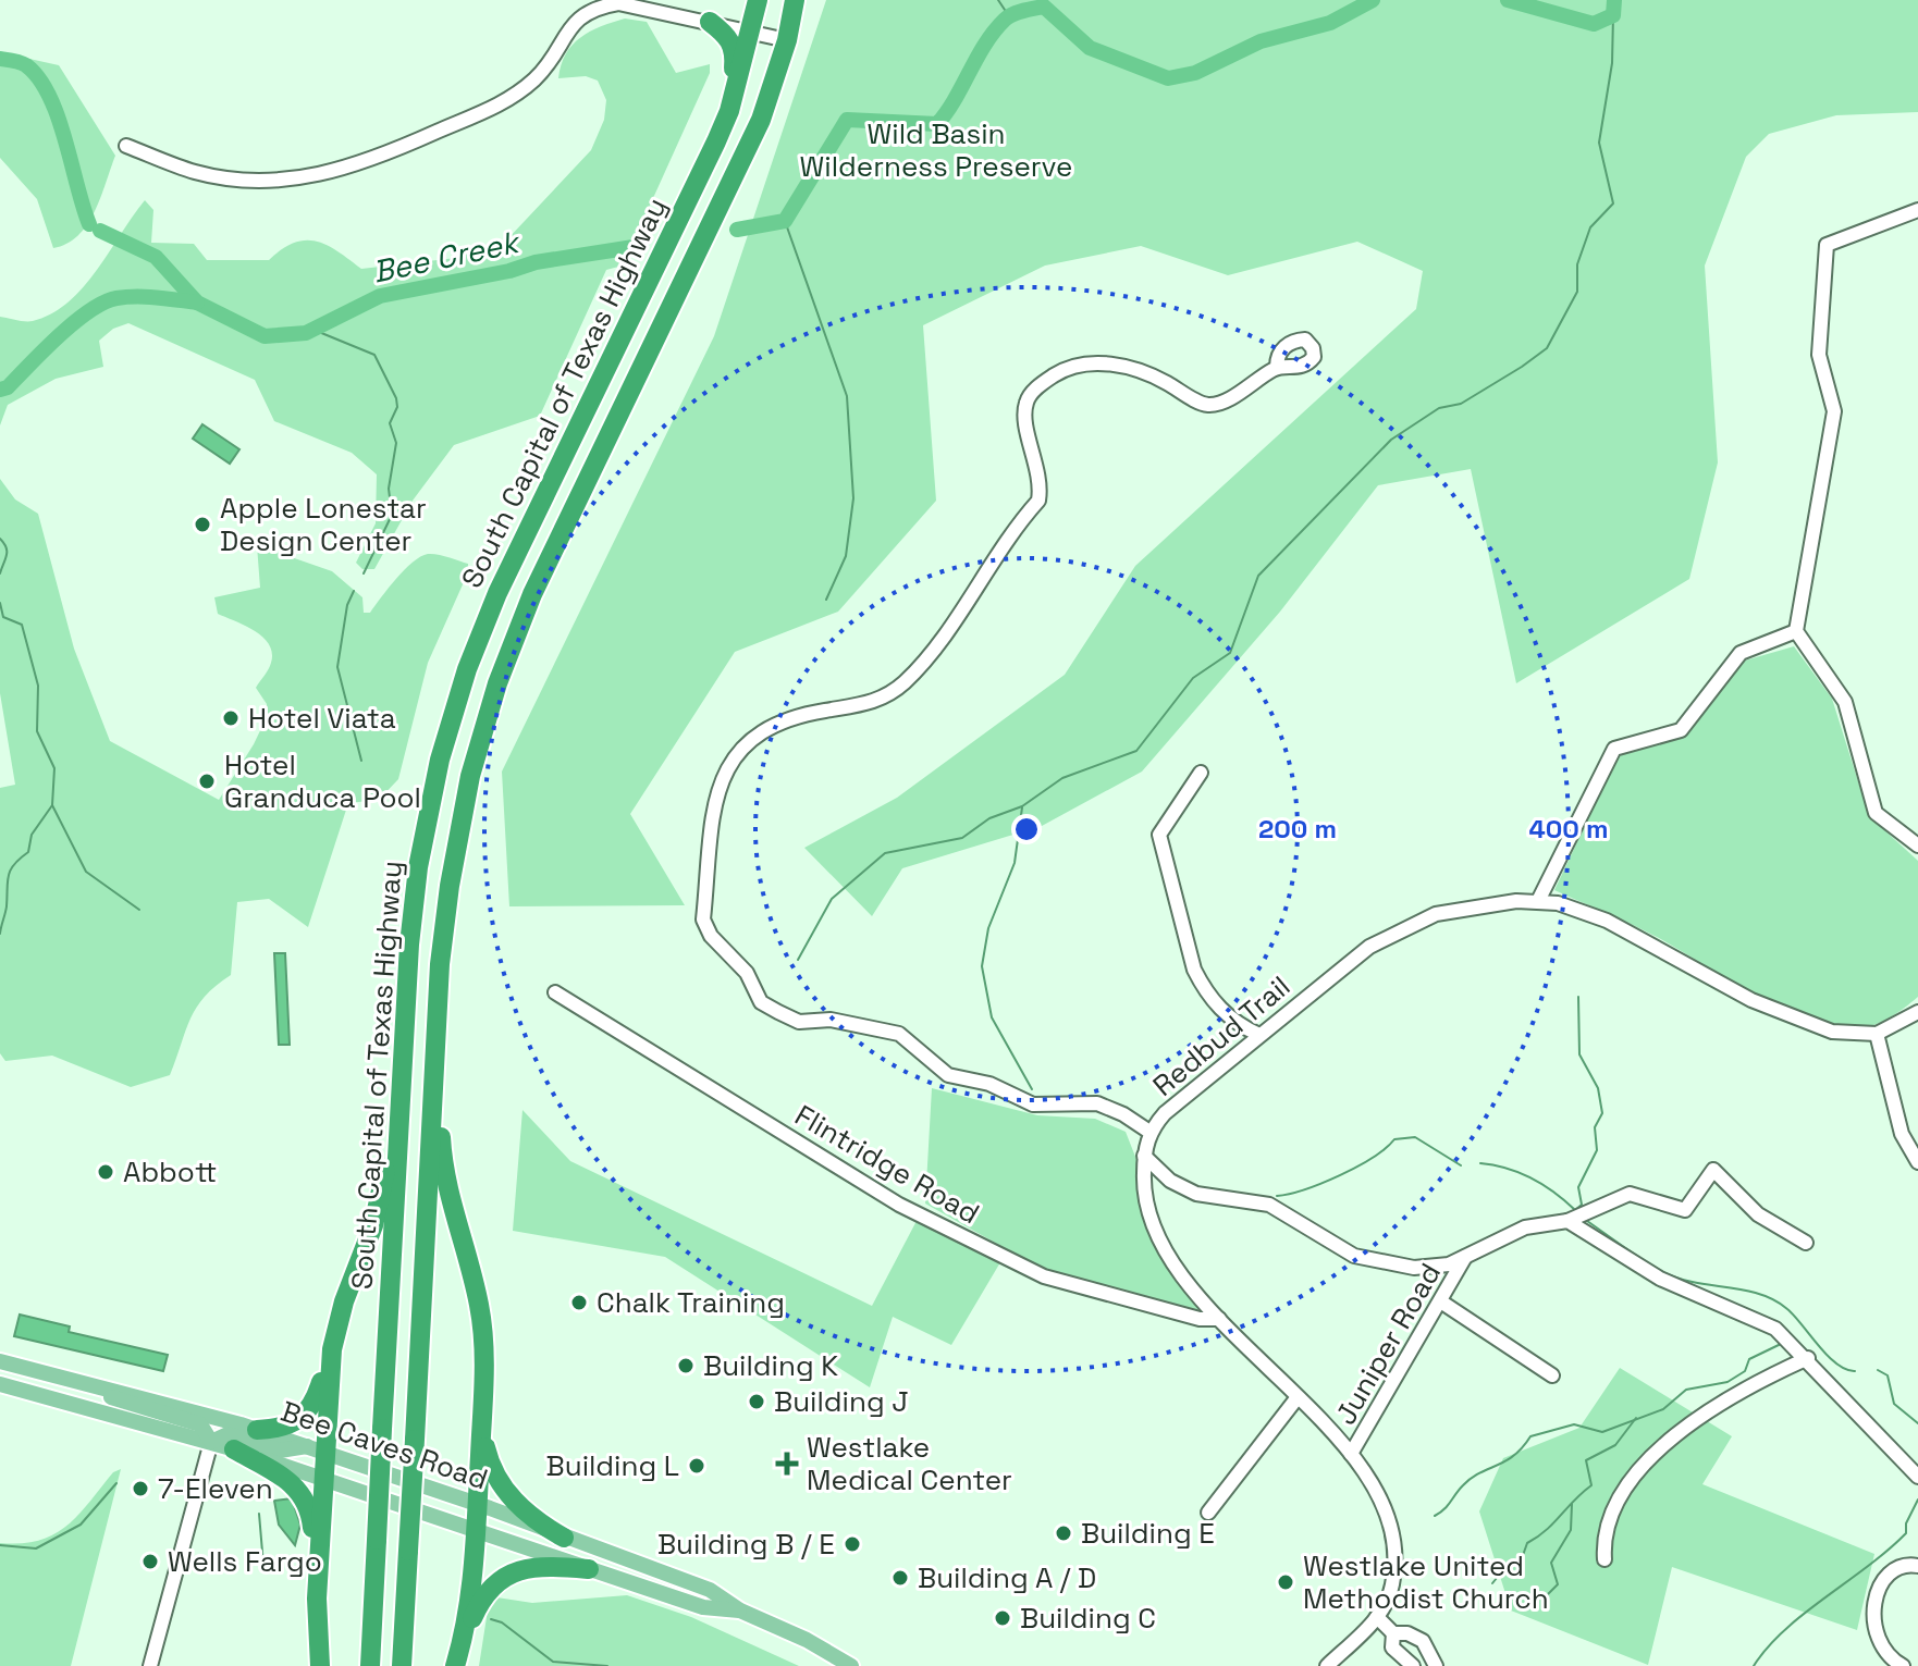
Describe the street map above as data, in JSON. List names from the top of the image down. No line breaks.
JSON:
{"streets":{"highway":["South Capital of Texas Highway"],"main road":["Bee Caves Road"],"street":["Redbud Trail","Flintridge Road","Juniper Road"]},"crossings":[["Redbud Trail","Flintridge Road"],["Redbud Trail","Juniper Road"]],"water":["Bee Creek"],"parks":["Wild Basin Wilderness Preserve"],"places":{"other":["Apple Lonestar Design Center","Hotel Viata","Hotel Granduca Pool","Abbott","Chalk Training","Building K","Building J","Building L","7-Eleven","Building E","Building B / E","Wells Fargo","Building A / D","Westlake United Methodist Church","Building C"],"health":["Westlake Medical Center"]},"rings":["200 m","400 m"]}
